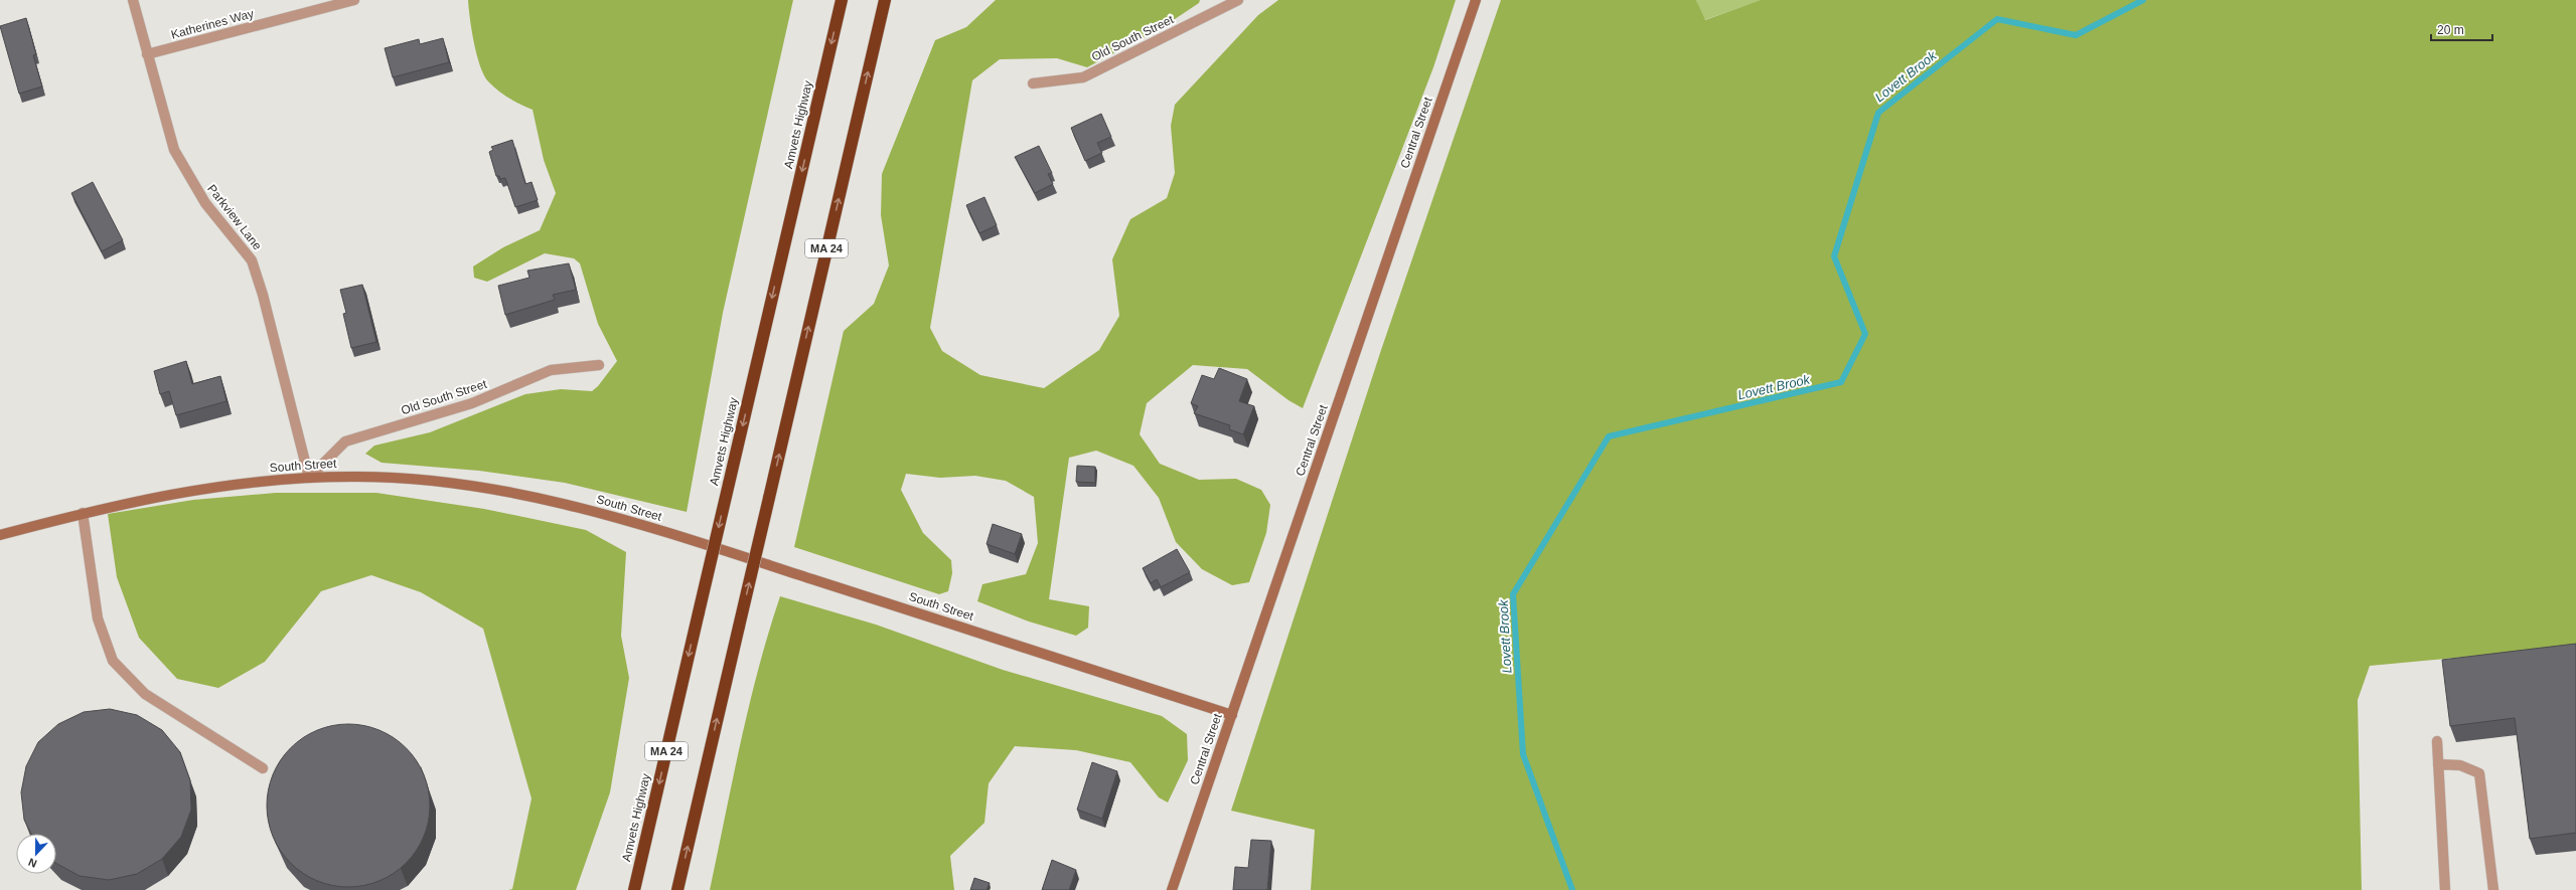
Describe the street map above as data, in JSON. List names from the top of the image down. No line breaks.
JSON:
{"streets":{"highway":["Amvets Highway","MA 24"],"street":["Katherines Way","Old South Street","Central Street","Parkview Lane","South Street"]},"crossings":[["Katherines Way","Parkview Lane"],["Old South Street","Parkview Lane"],["Old South Street","South Street"],["Central Street","South Street"],["Parkview Lane","South Street"]],"water":["Lovett Brook"],"scale_bar":"20 m","north":"bottom"}
